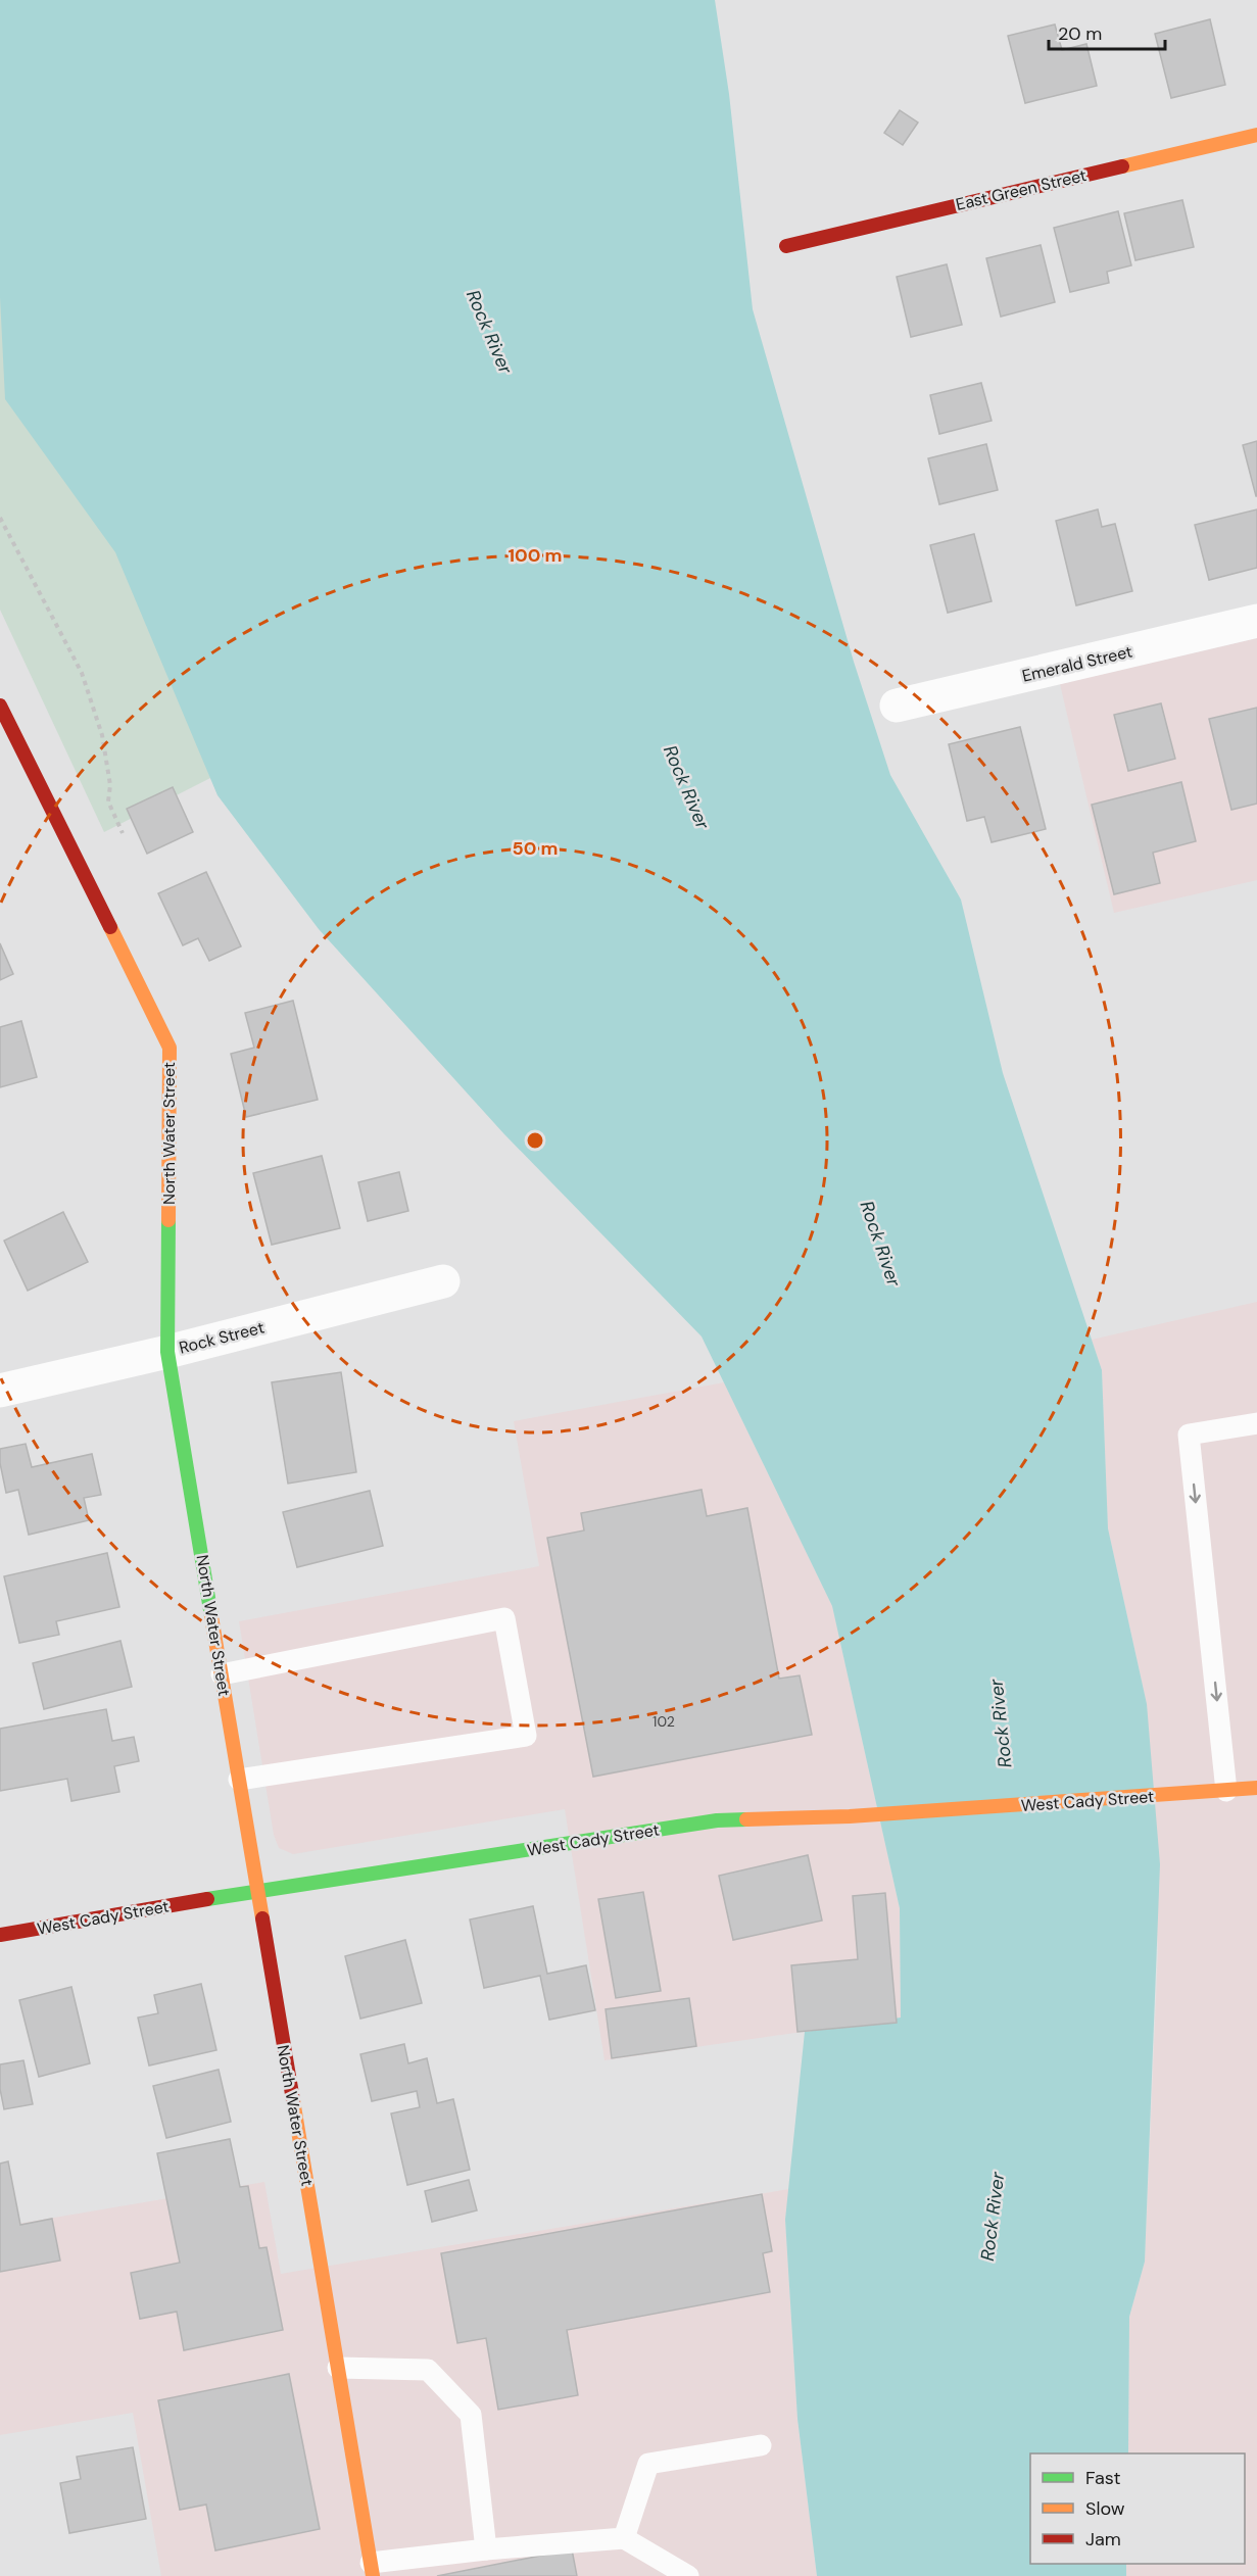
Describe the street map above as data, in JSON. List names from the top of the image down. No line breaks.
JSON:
{"streets":{"street":["East Green Street","Emerald Street","North Water Street","Rock Street","West Cady Street"]},"crossings":[["North Water Street","Rock Street"],["North Water Street","West Cady Street"]],"water":["Rock River"],"house_numbers":["102"],"legend":["Fast","Slow","Jam"],"scale_bar":"20 m","rings":["100 m","50 m"]}
